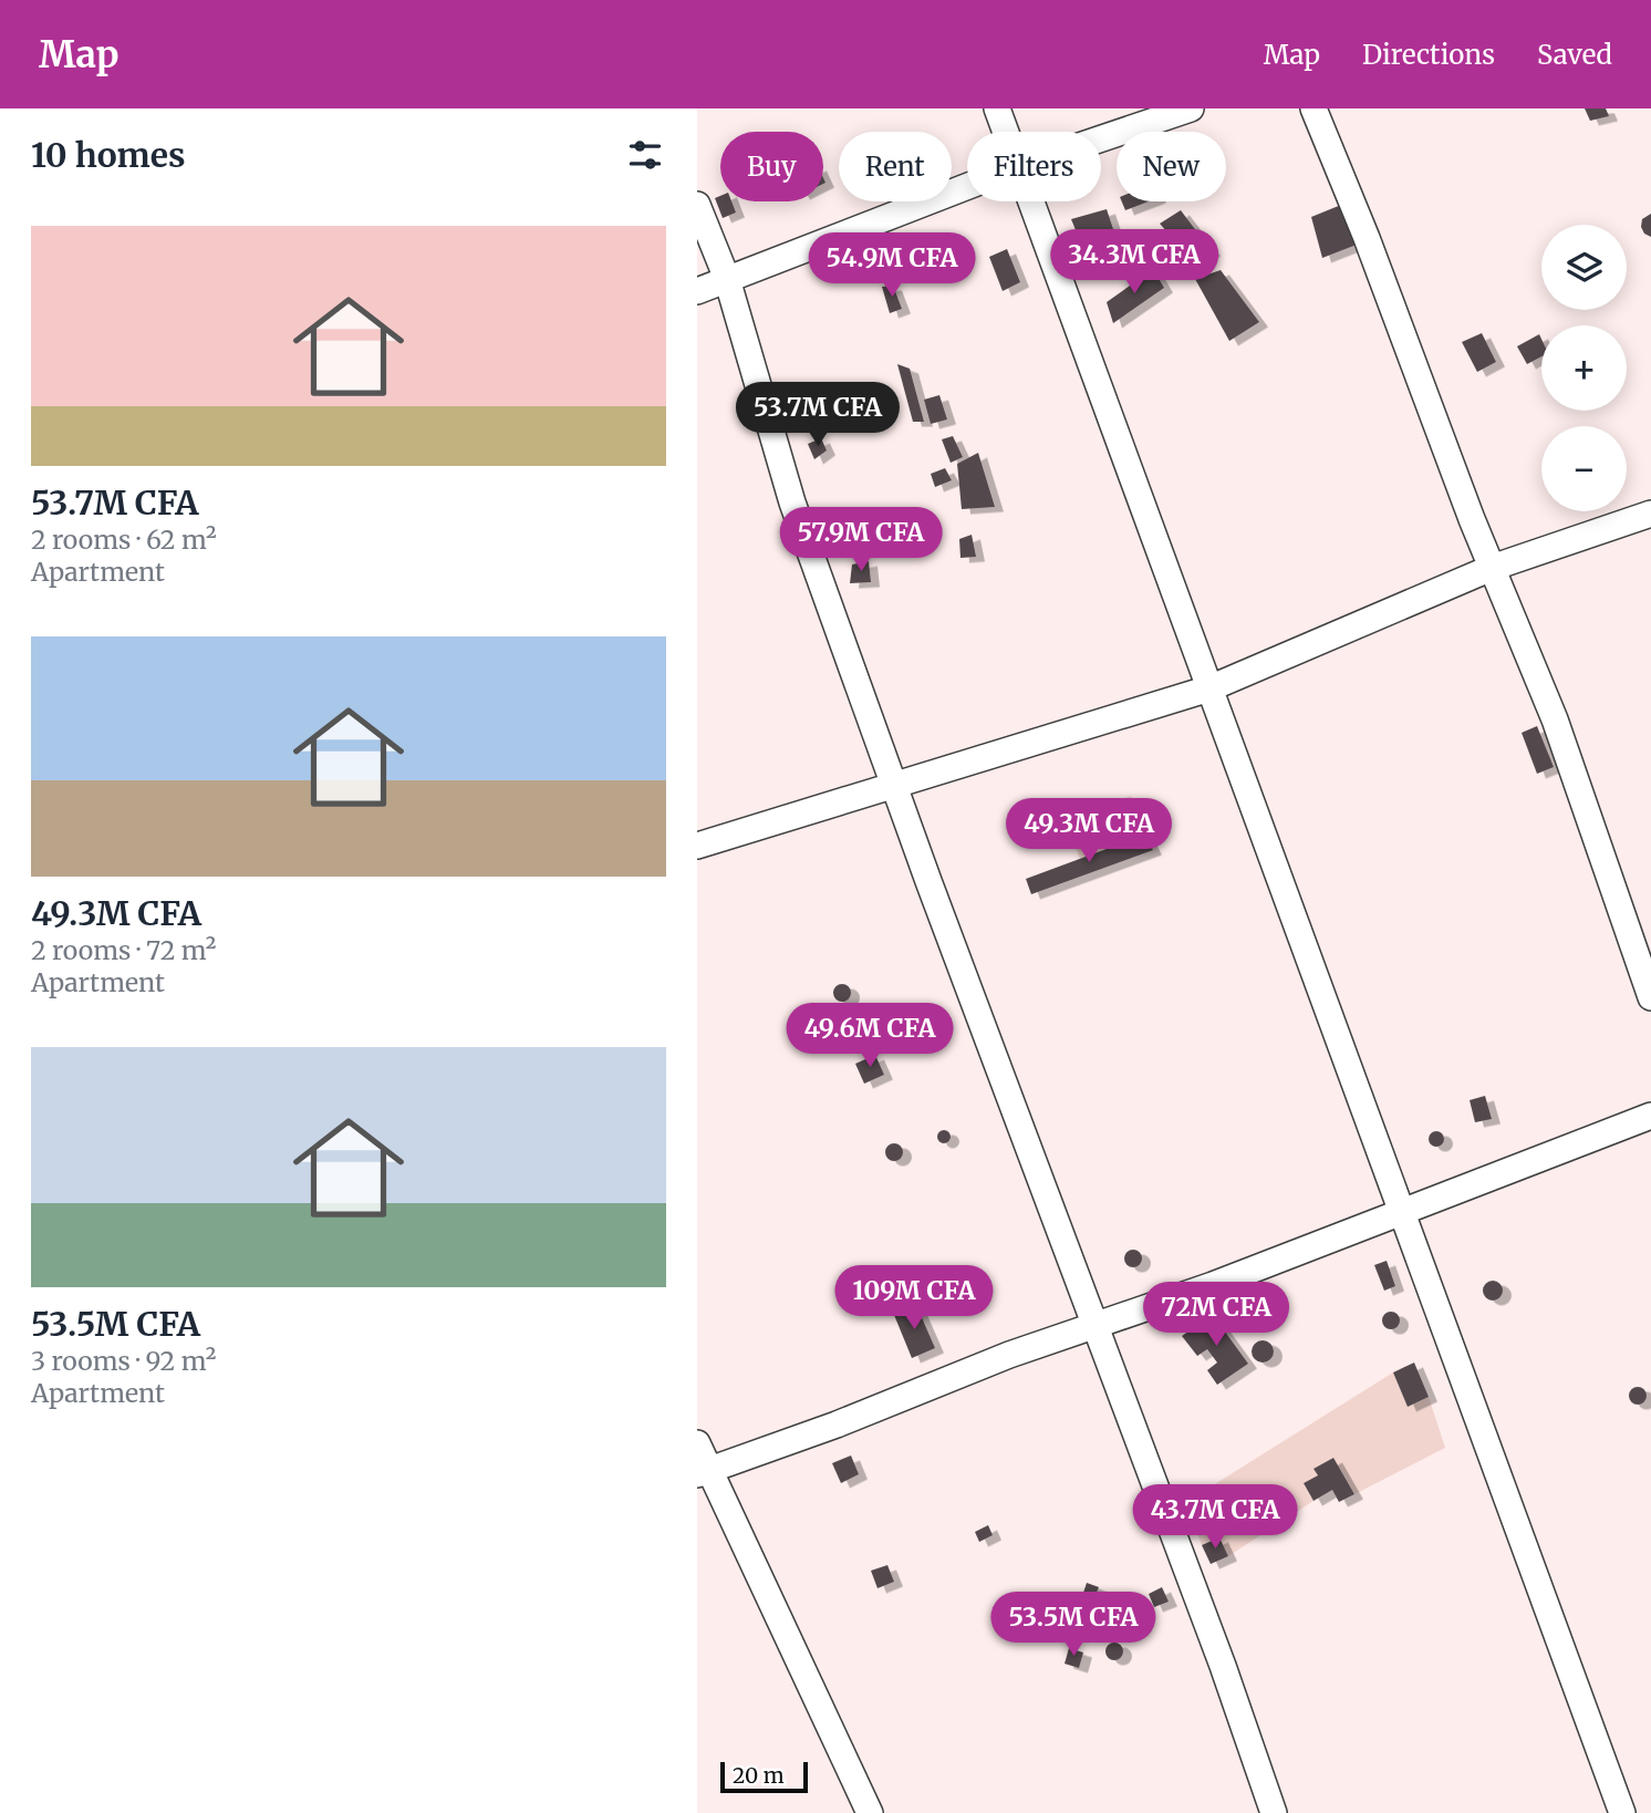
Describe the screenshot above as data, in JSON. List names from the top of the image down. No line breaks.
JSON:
{"scale_bar":"20 m","page":{"header":"Map","nav":["Map","Directions","Saved"],"heading":"10 homes","chip":["Buy","Rent","Filters","New"],"list":[{"name":"53.7M CFA","note":"2 rooms · 62 m² · Apartment"},{"name":"49.3M CFA","note":"2 rooms · 72 m² · Apartment"},{"name":"53.5M CFA","note":"3 rooms · 92 m² · Apartment"}],"map_buttons":["+","−"],"price":["34.3M CFA","54.9M CFA","53.7M CFA","57.9M CFA","49.3M CFA","49.6M CFA","109M CFA","72M CFA","43.7M CFA","53.5M CFA"],"scale":"20 m"}}
